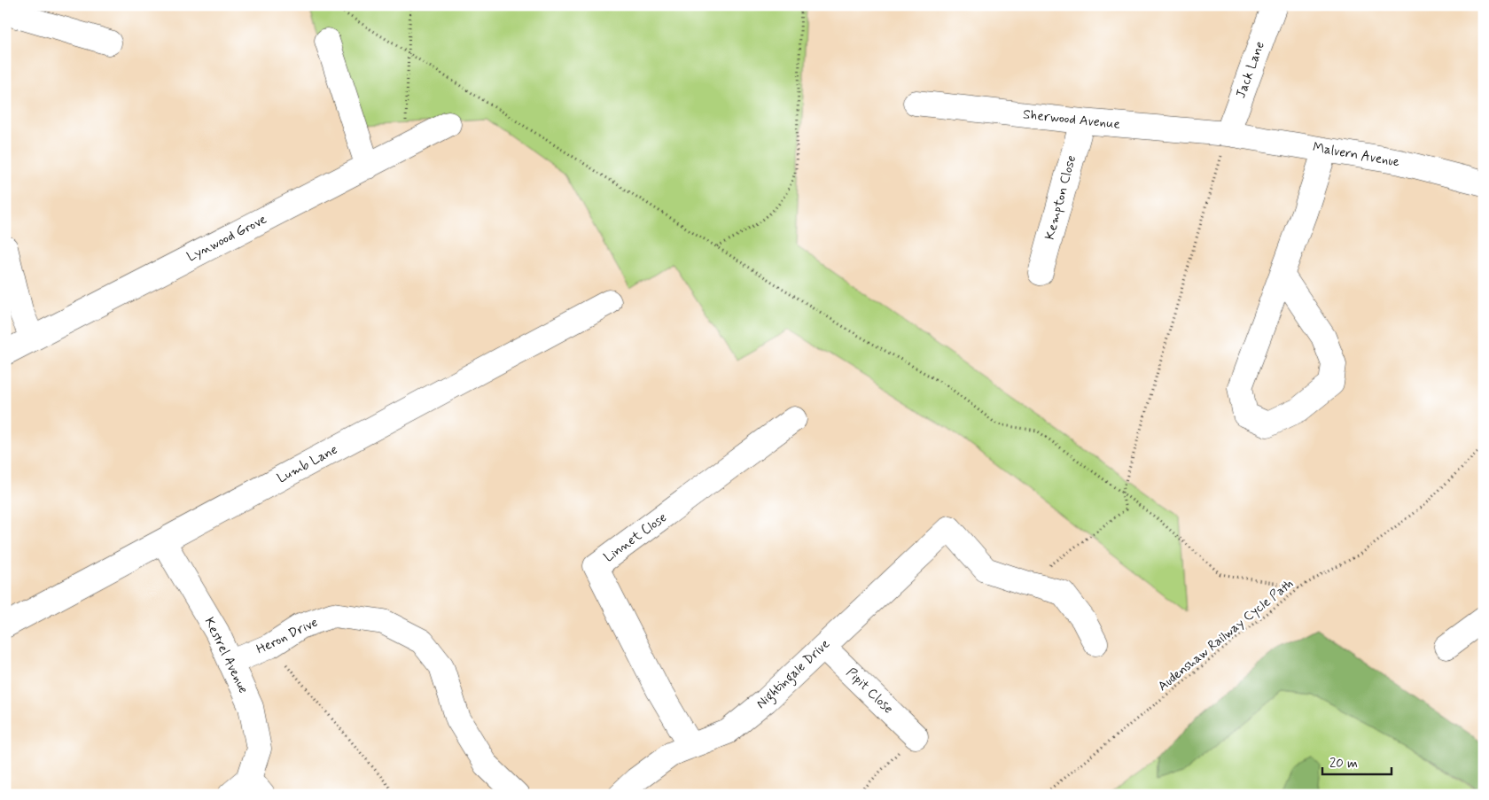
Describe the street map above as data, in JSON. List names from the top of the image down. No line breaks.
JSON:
{"streets":{"street":["Jack Lane","Sherwood Avenue","Malvern Avenue","Kempton Close","Lynwood Grove","Lumb Lane","Linnet Close","Heron Drive","Kestrel Avenue","Nightingale Drive","Pipit Close"],"path":["Audenshaw Railway Cycle Path"]},"crossings":[["Jack Lane","Sherwood Avenue"],["Jack Lane","Malvern Avenue"],["Sherwood Avenue","Malvern Avenue"],["Sherwood Avenue","Kempton Close"],["Lumb Lane","Kestrel Avenue"],["Linnet Close","Nightingale Drive"],["Heron Drive","Kestrel Avenue"],["Nightingale Drive","Pipit Close"]],"scale_bar":"20 m"}
